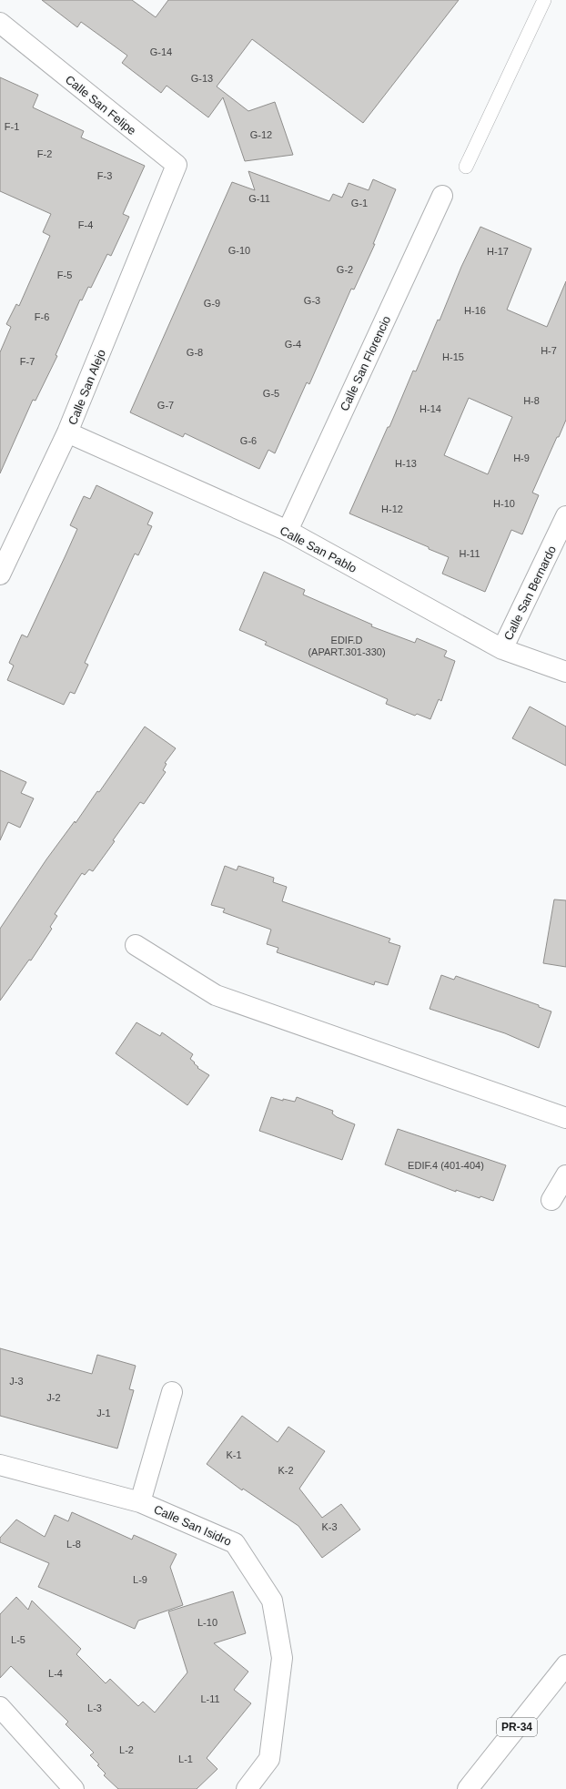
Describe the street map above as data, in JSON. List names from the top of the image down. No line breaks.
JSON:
{"streets":{"street":["Calle San Felipe","Calle San Florencio","Calle San Alejo","Calle San Pablo","Calle San Bernardo","Calle San Isidro","PR-34"]},"crossings":[["Calle San Felipe","Calle San Alejo"],["Calle San Florencio","Calle San Pablo"],["Calle San Alejo","Calle San Pablo"],["Calle San Pablo","Calle San Bernardo"]],"house_numbers":["G-14","G-13","F-1","G-12","F-2","F-3","G-11","G-1","F-4","G-10","H-17","G-2","F-5","G-3","G-9","H-16","F-6","G-4","H-7","G-8","H-15","F-7","G-5","H-8","G-7","H-14","G-6","H-9","H-13","H-10","H-12","H-11","EDIF.D (APART.301-330)","EDIF.4 (401-404)","J-3","J-2","J-1","K-1","K-2","K-3","L-8","L-9","L-10","L-5","L-4","L-11","L-3","L-2","L-1"]}
